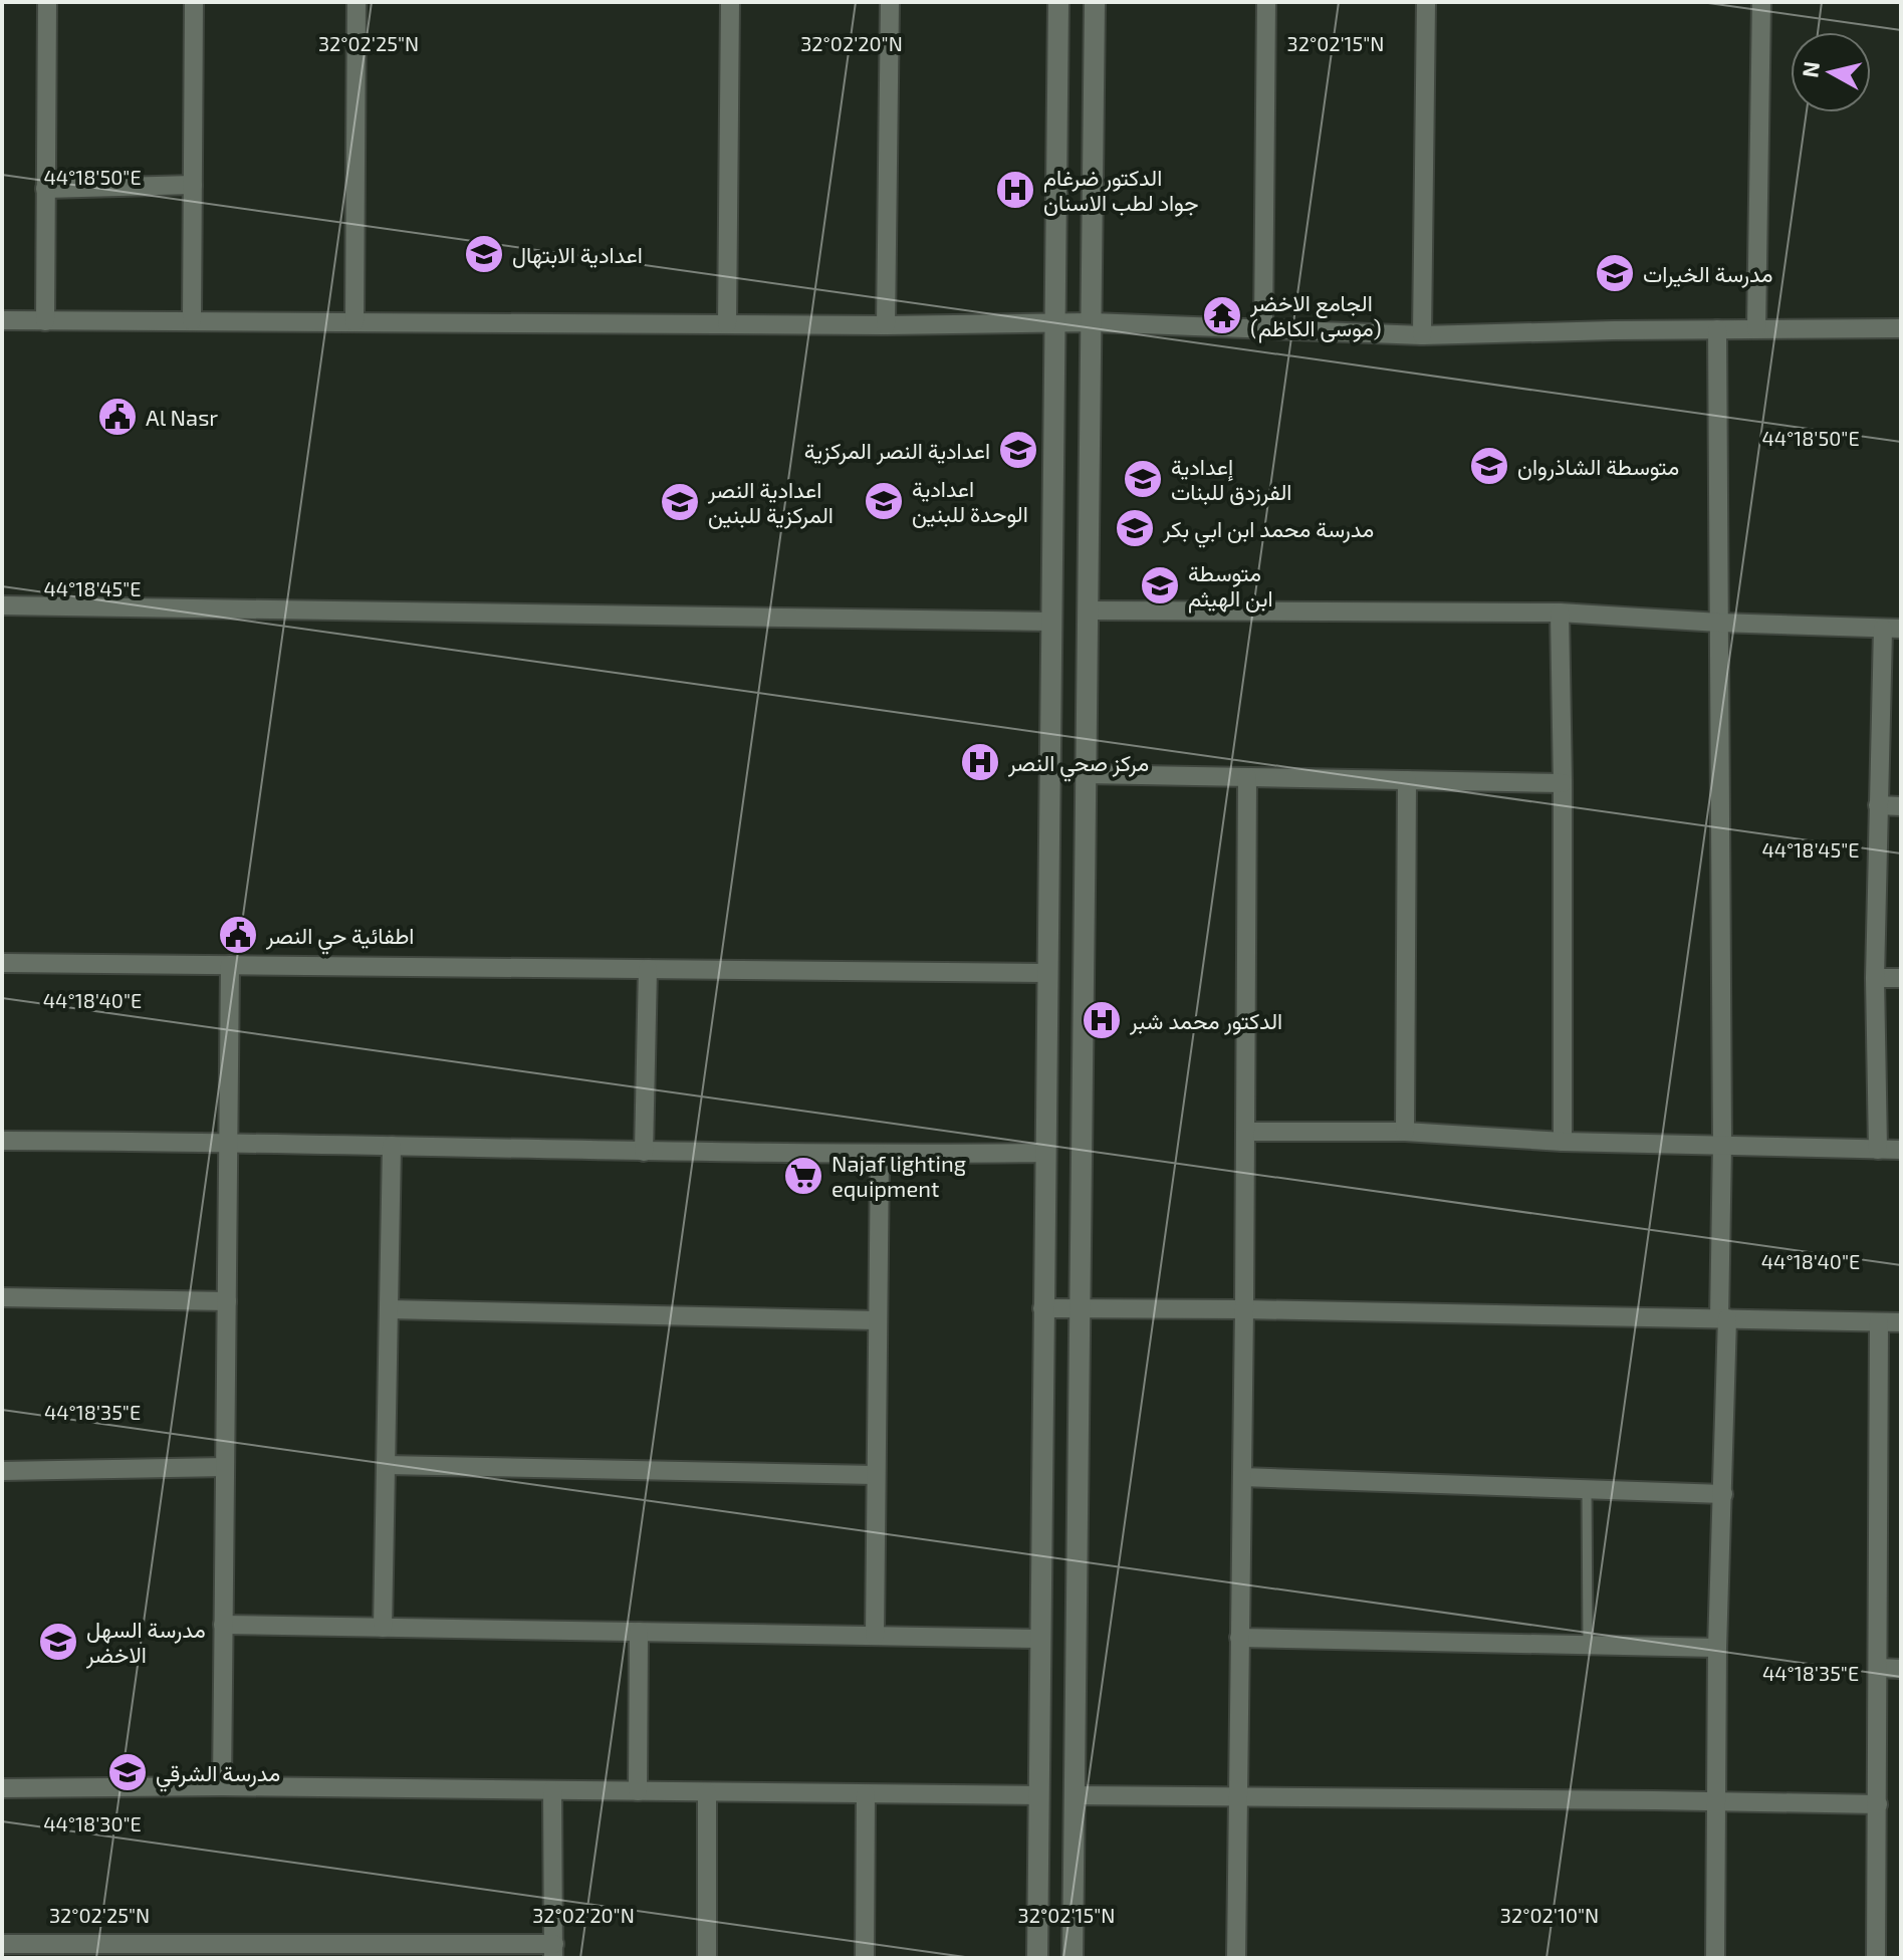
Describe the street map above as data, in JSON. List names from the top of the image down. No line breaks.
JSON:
{"places":{"hospital":["الدكتور ضرغام جواد لطب الاسنان","مركز صحي النصر","الدكتور محمد شبر"],"school or university":["اعدادية الابتهال","مدرسة الخيرات","اعدادية النصر المركزية","متوسطة الشاذروان","إعدادية الفرزدق للبنات","اعدادية الوحدة للبنين","اعدادية النصر المركزية للبنين","مدرسة محمد ابن ابي بكر","متوسطة ابن الهيثم","مدرسة السهل الاخضر","مدرسة الشرقي"],"temple":["الجامع الاخضر (موسى الكاظم)"],"public building":["Al Nasr","اطفائية حي النصر"],"supermarket":["Najaf lighting equipment"]},"north":"left","coordinates":["32°02'25\"N","32°02'20\"N","32°02'15\"N","44°18'50\"E","44°18'45\"E","44°18'40\"E","44°18'35\"E","44°18'30\"E","32°02'10\"N"]}
